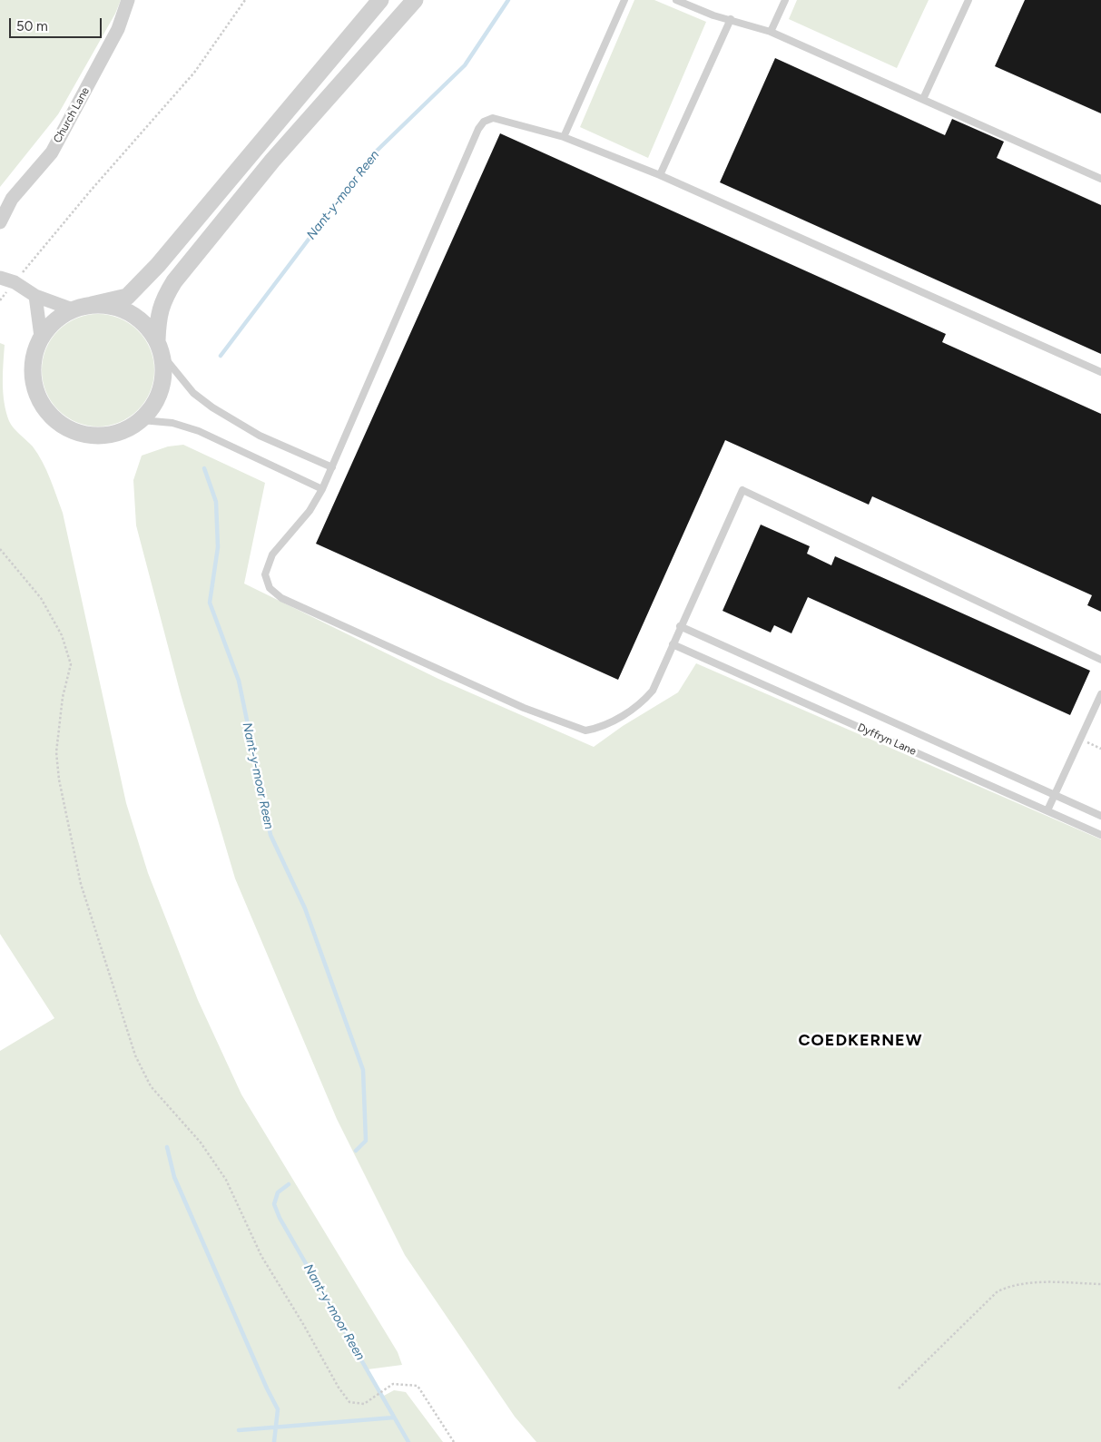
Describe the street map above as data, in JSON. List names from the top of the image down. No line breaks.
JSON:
{"streets":{"street":["Church Lane"],"lane":["Dyffryn Lane"]},"districts":["COEDKERNEW"],"water":["Nant-y-moor Reen"],"scale_bar":"50 m"}
